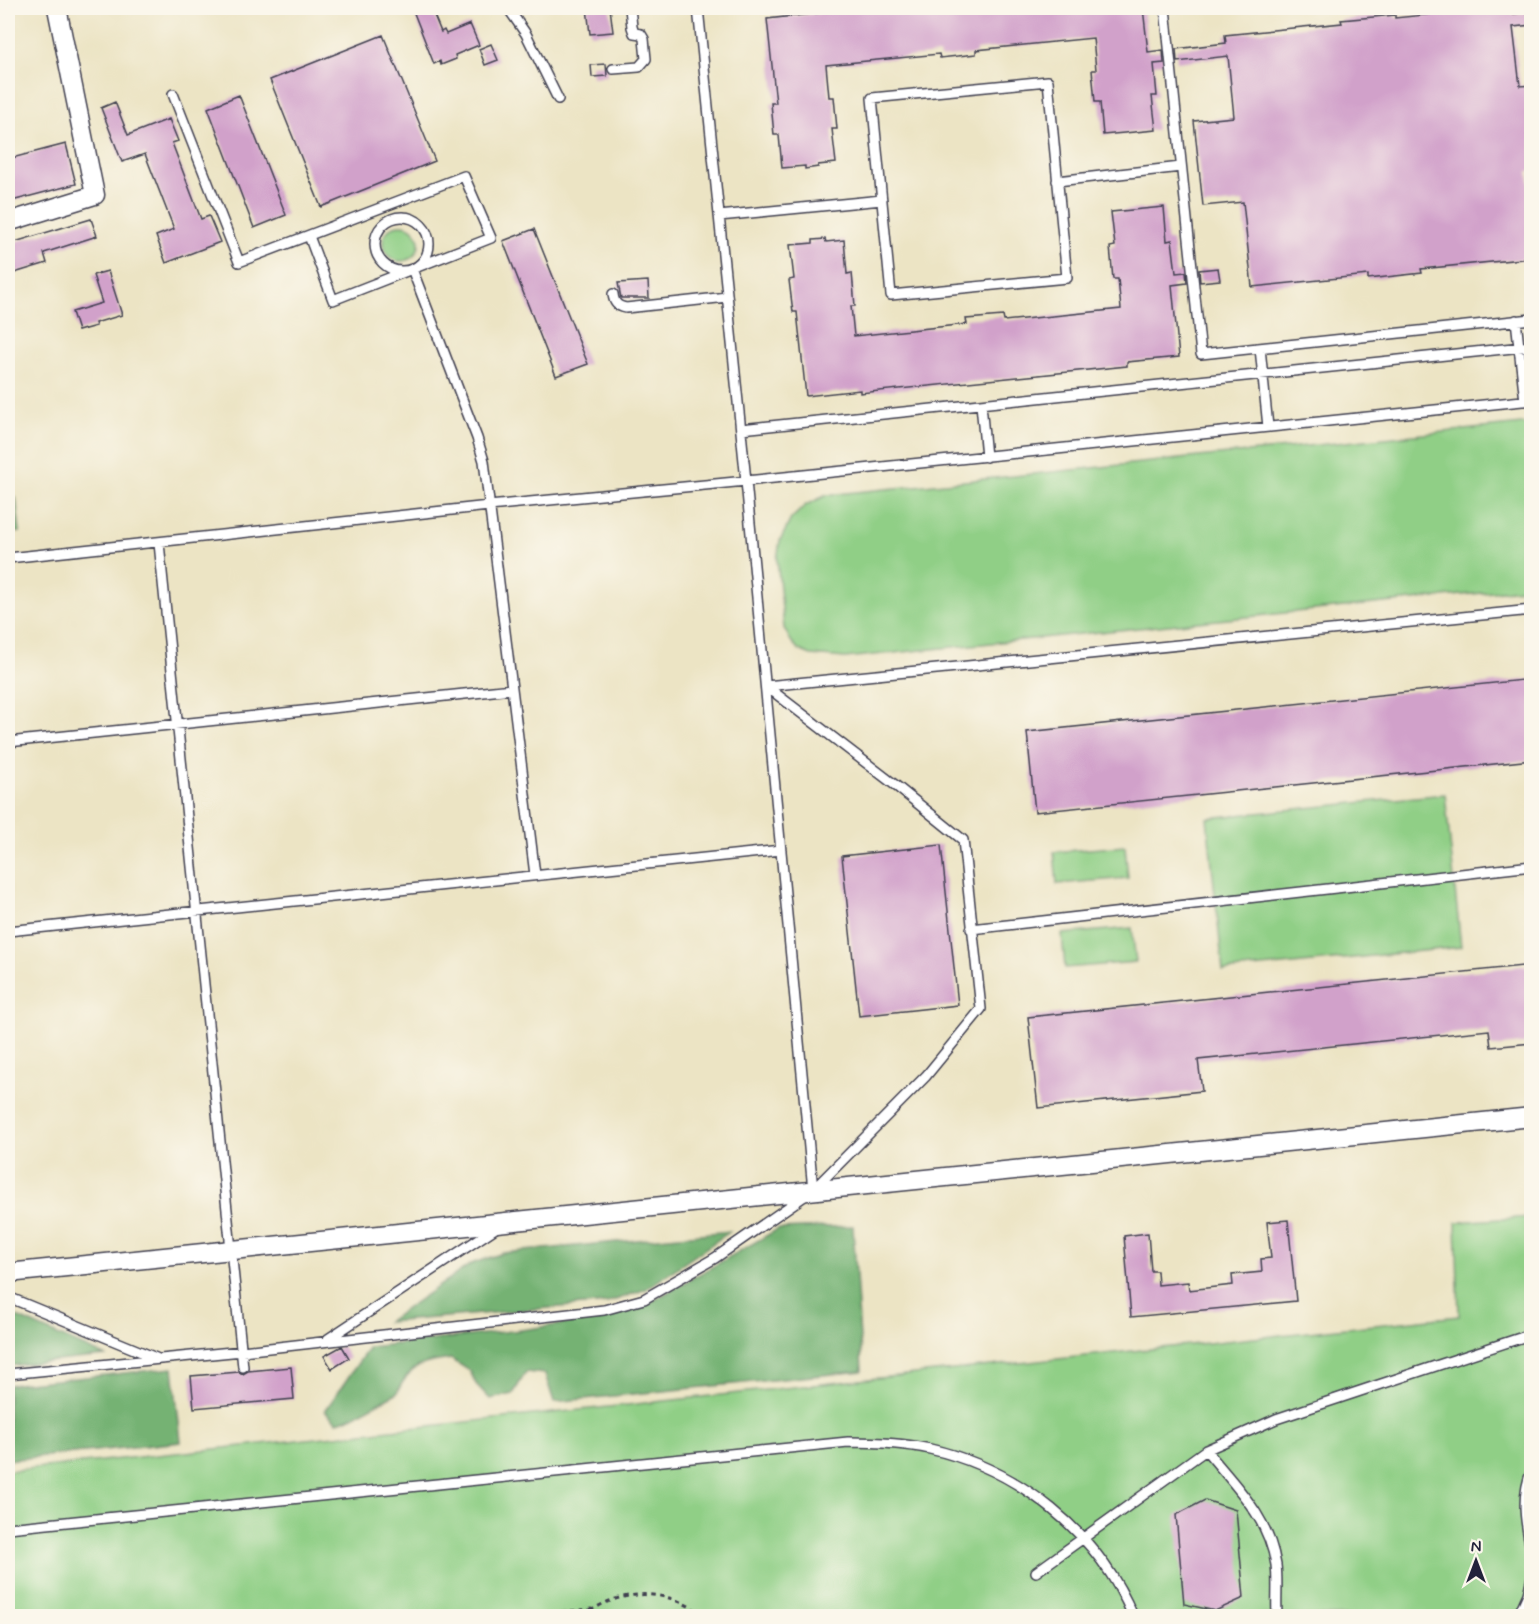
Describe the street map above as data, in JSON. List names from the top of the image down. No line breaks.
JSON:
{"north":"top"}
